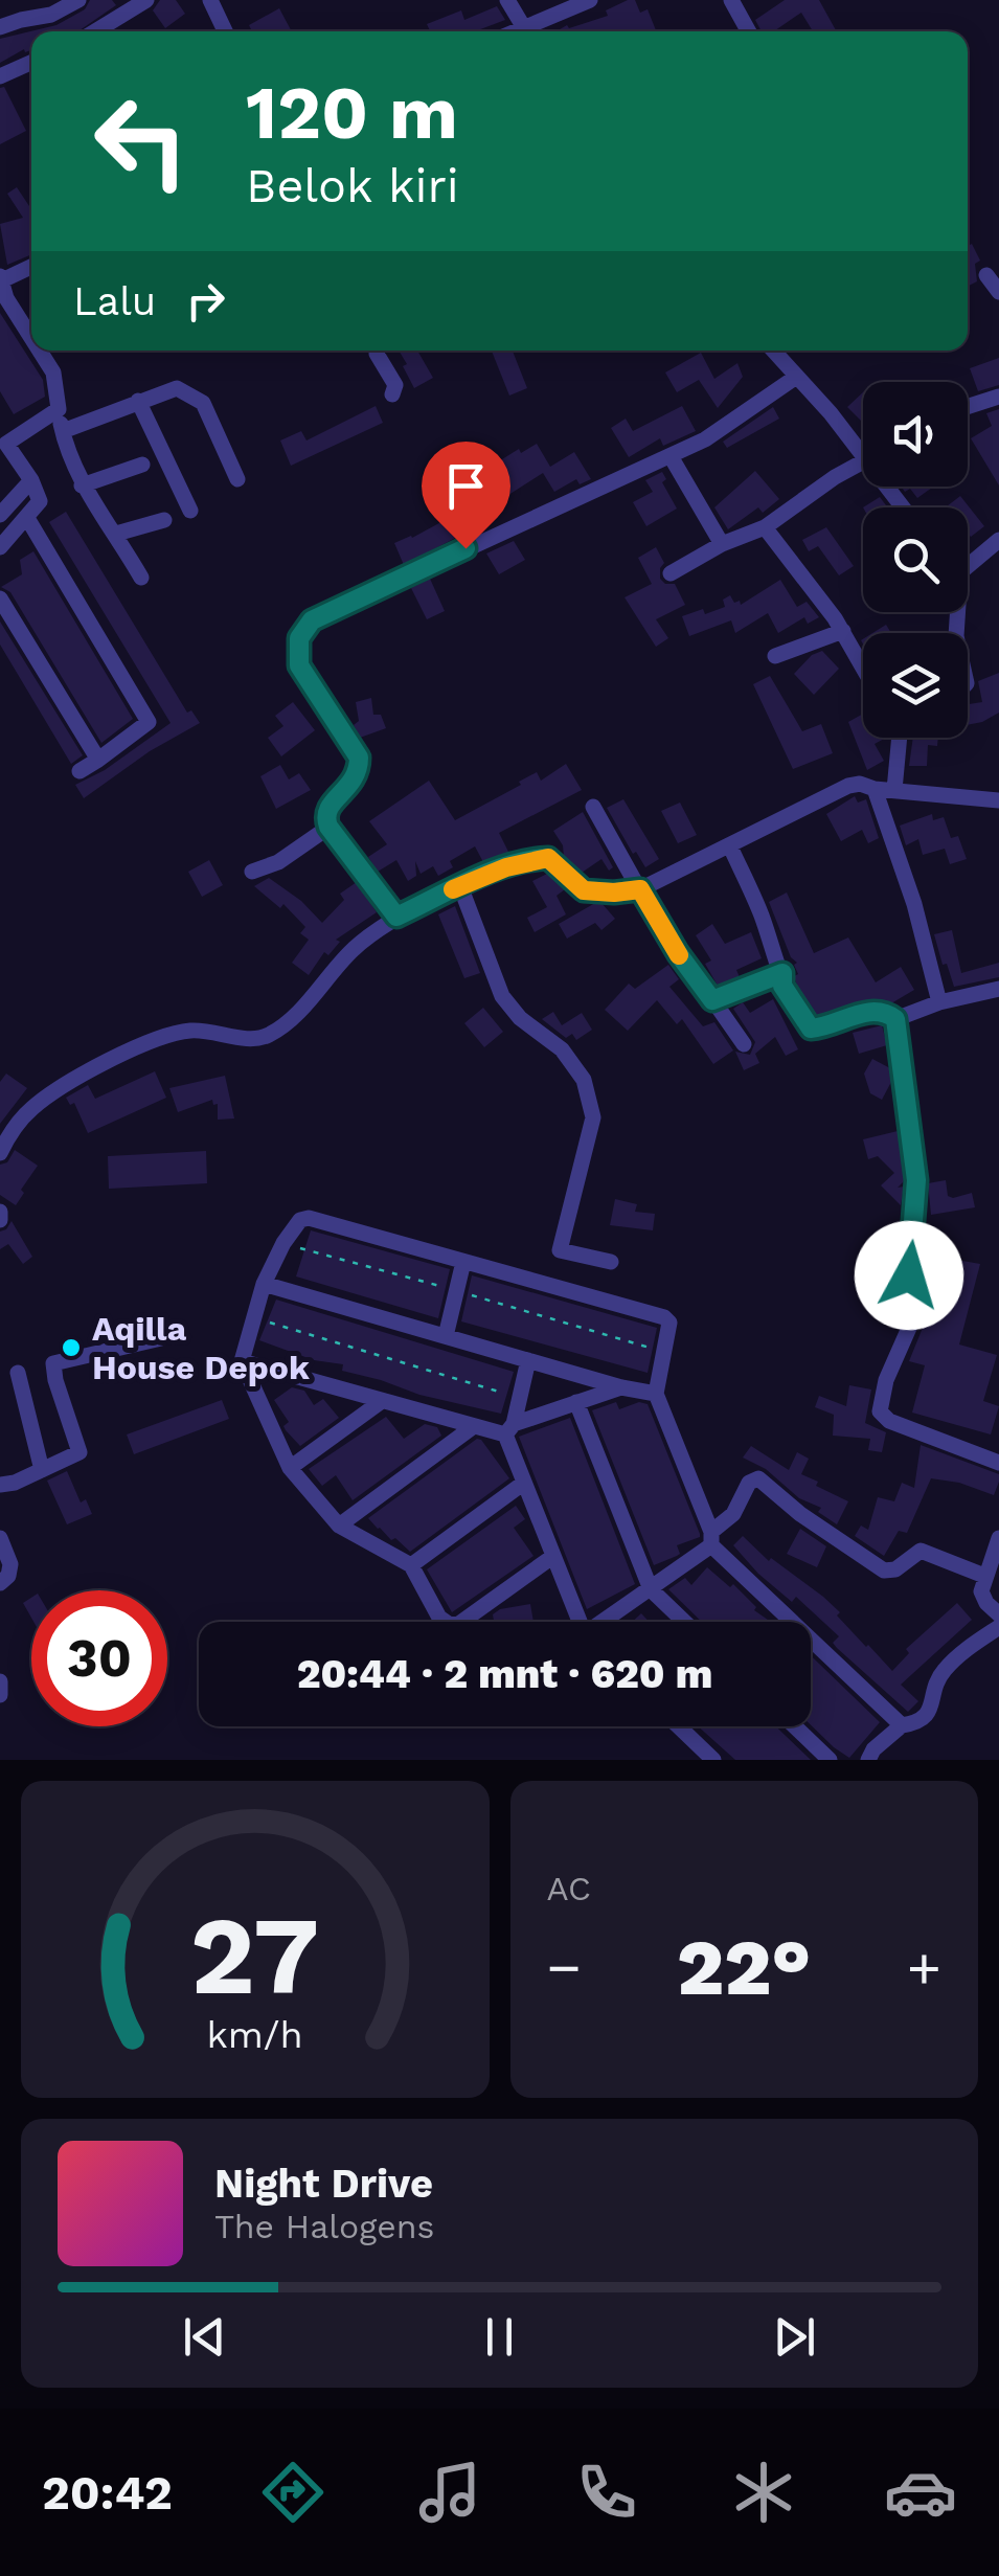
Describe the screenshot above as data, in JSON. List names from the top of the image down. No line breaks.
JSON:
{"places":["Aqilla House Depok"],"page":{"turn":["120 m","Belok kiri"],"then":"Lalu","limit":"30","trip":"20:44 · 2 mnt · 620 m","tile":"AC","heat":["−","22°","+"],"song":["Night Drive","The Halogens"],"tabs":"20:42","gauge":["27","km/h"]}}
